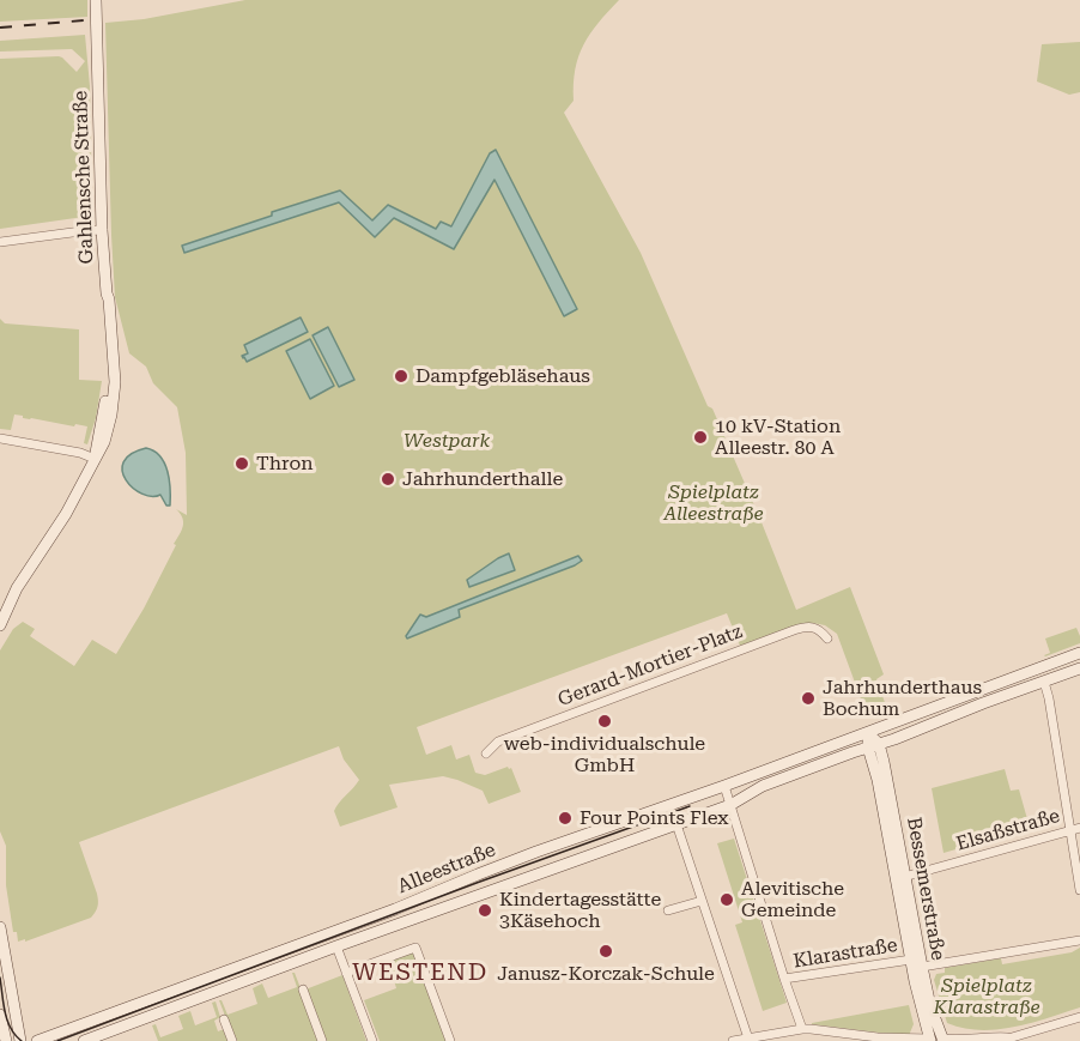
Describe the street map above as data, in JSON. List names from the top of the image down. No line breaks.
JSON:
{"streets":{"main road":["Gahlensche Straße","Alleestraße","Bessemerstraße"],"street":["Gerard-Mortier-Platz","Elsaßstraße","Klarastraße"]},"crossings":[["Elsaßstraße","Bessemerstraße"],["Alleestraße","Bessemerstraße"],["Bessemerstraße","Klarastraße"]],"districts":["WESTEND"],"parks":["Westpark","Spielplatz Alleestraße","Spielplatz Klarastraße"],"places":["Dampfgebläsehaus","10 kV-Station Alleestr. 80 A","Thron","Jahrhunderthalle","Jahrhunderthaus Bochum","web-individualschule GmbH","Four Points Flex","Alevitische Gemeinde","Kindertagesstätte 3Käsehoch","Janusz-Korczak-Schule"]}
